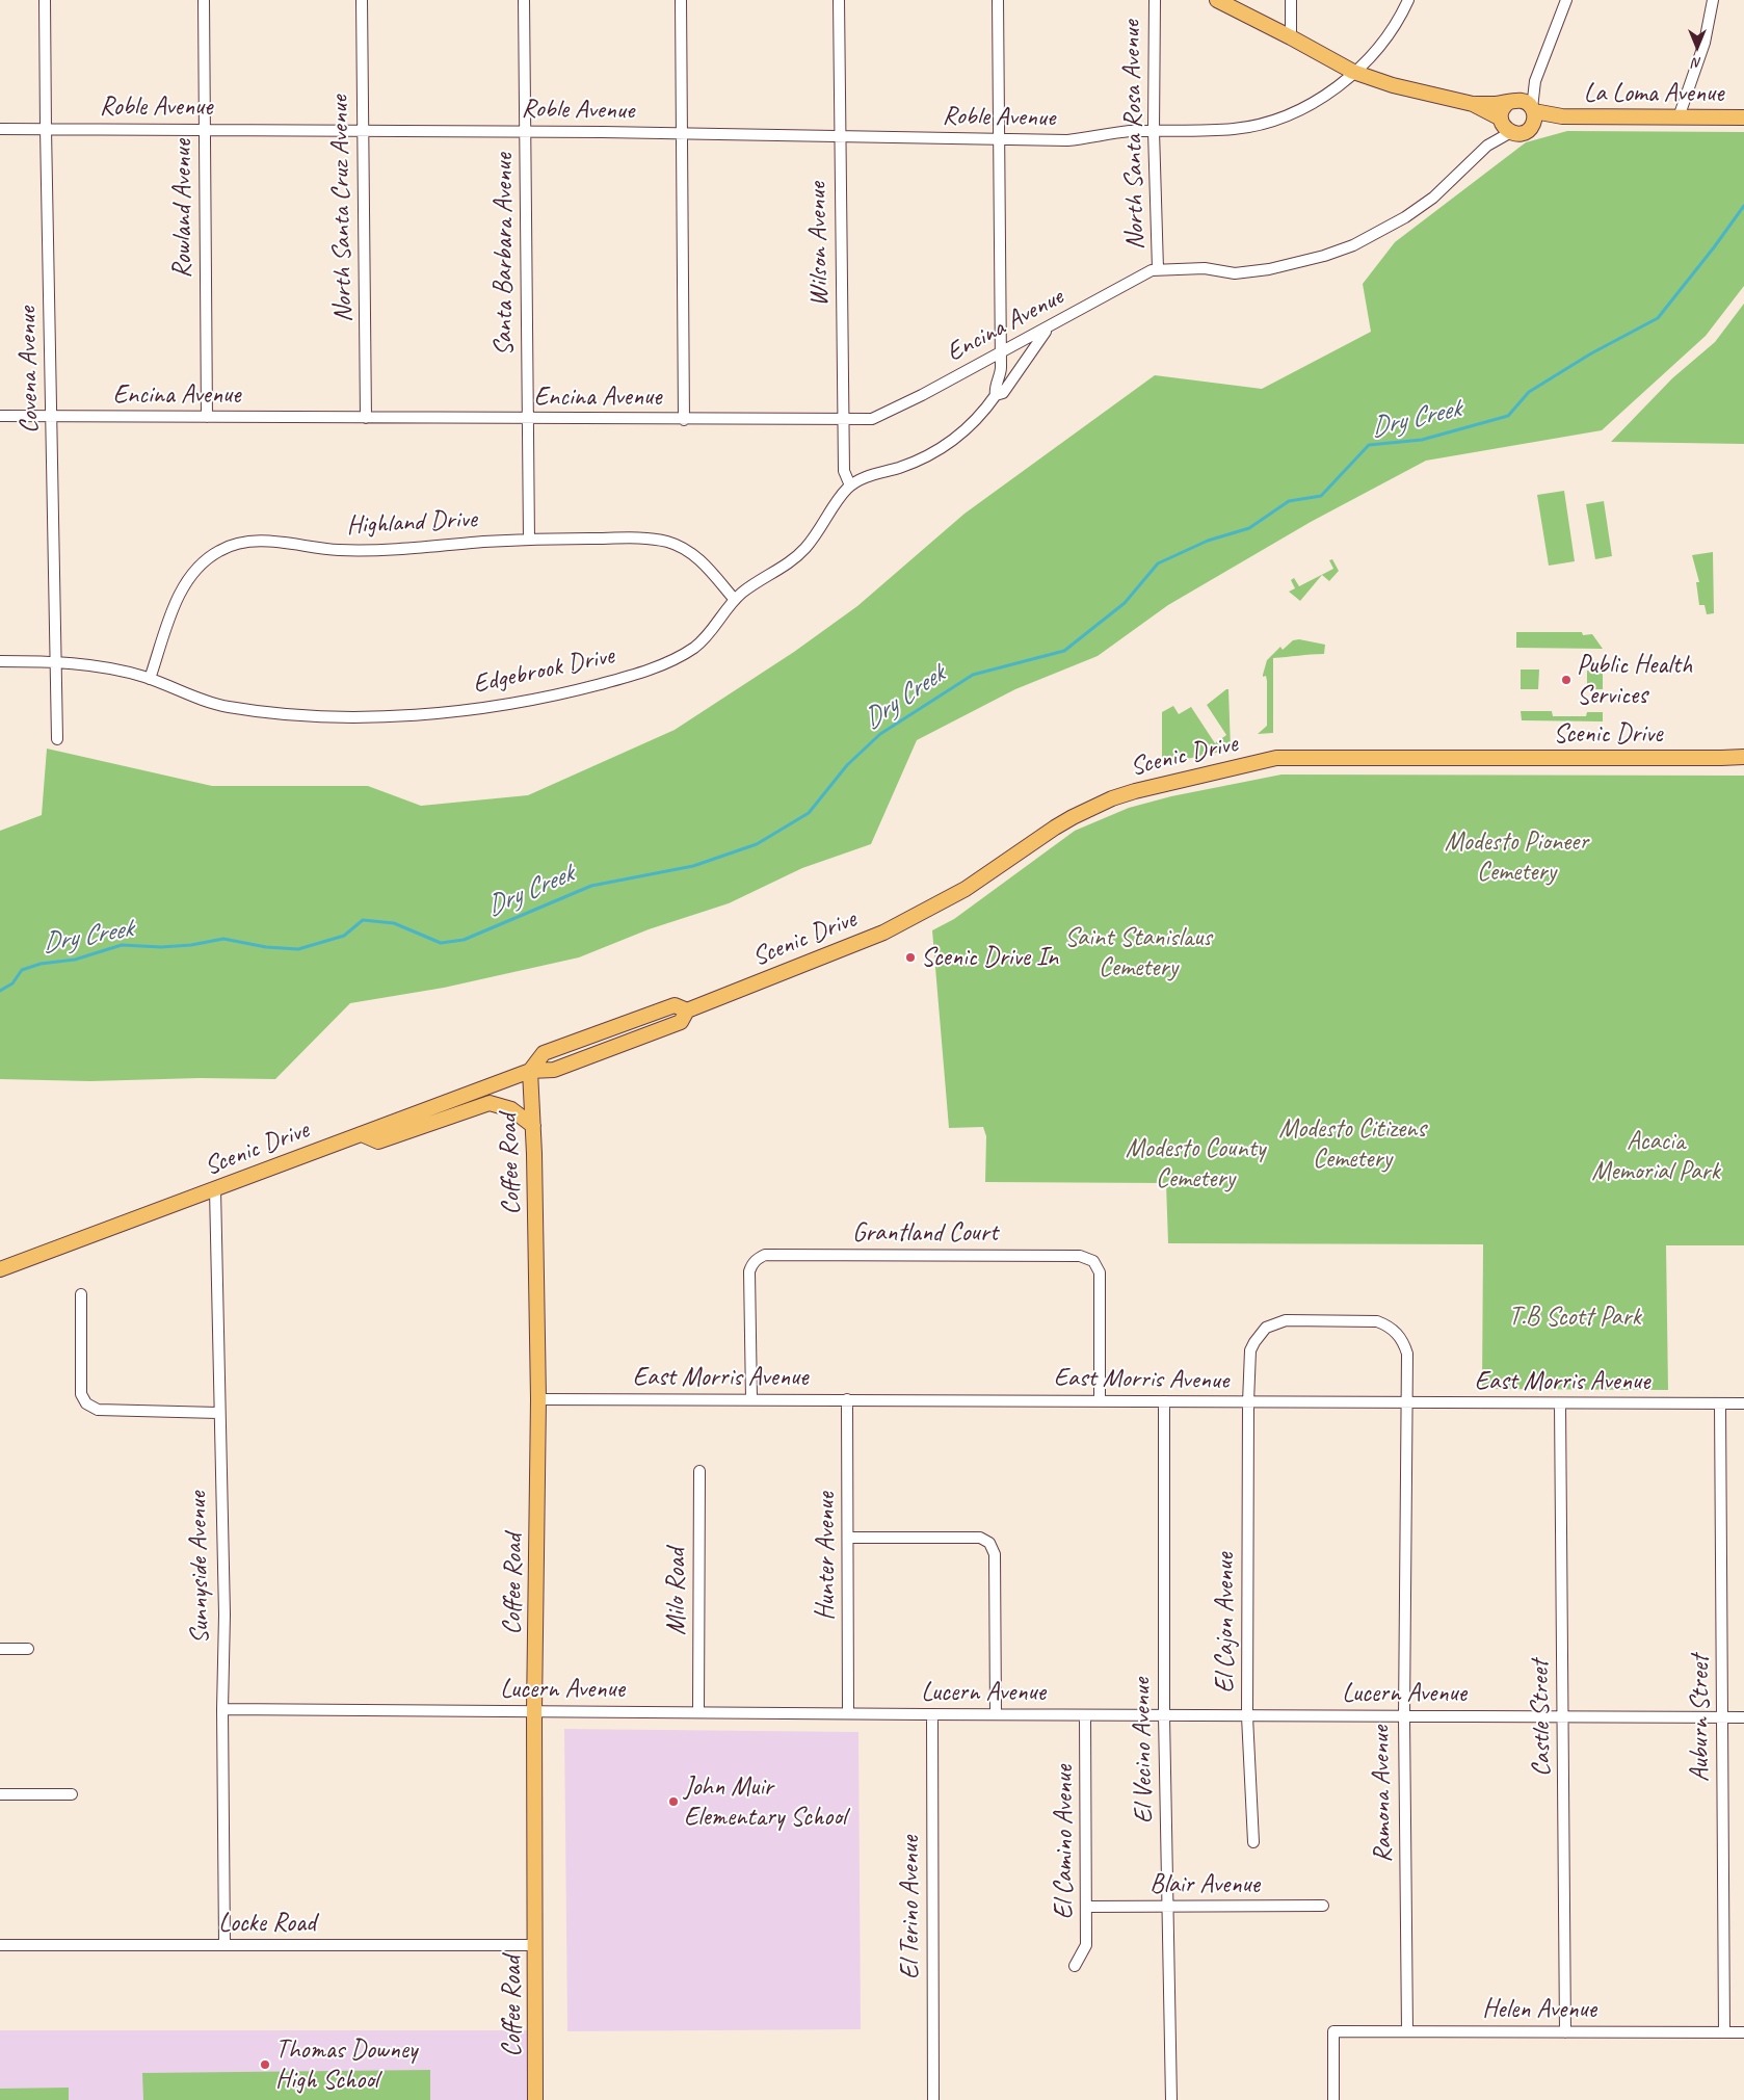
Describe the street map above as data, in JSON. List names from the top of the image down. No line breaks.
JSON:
{"streets":{"main road":["La Loma Avenue","Scenic Drive","Coffee Road"],"street":["Roble Avenue","North Santa Rosa Avenue","Rowland Avenue","North Santa Cruz Avenue","Wilson Avenue","Santa Barbara Avenue","Encina Avenue","Covena Avenue","Highland Drive","Edgebrook Drive","Grantland Court","East Morris Avenue","Hunter Avenue","Sunnyside Avenue","Milo Road","El Cajon Avenue","Lucern Avenue","Castle Street","Auburn Street","El Vecino Avenue","Ramona Avenue","El Camino Avenue","Blair Avenue","El Terino Avenue","Locke Road","Helen Avenue"]},"crossings":[["Roble Avenue","North Santa Rosa Avenue"],["Roble Avenue","Rowland Avenue"],["Roble Avenue","North Santa Cruz Avenue"],["Roble Avenue","Wilson Avenue"],["Roble Avenue","Santa Barbara Avenue"],["Roble Avenue","Covena Avenue"],["Roble Avenue","Edgebrook Drive"],["North Santa Rosa Avenue","Encina Avenue"],["Rowland Avenue","Encina Avenue"],["North Santa Cruz Avenue","Encina Avenue"],["Wilson Avenue","Encina Avenue"],["Wilson Avenue","Edgebrook Drive"],["Santa Barbara Avenue","Encina Avenue"],["Santa Barbara Avenue","Highland Drive"],["Encina Avenue","Covena Avenue"],["Encina Avenue","Edgebrook Drive"],["Covena Avenue","Edgebrook Drive"],["Highland Drive","Edgebrook Drive"],["Scenic Drive","Coffee Road"],["Scenic Drive","Sunnyside Avenue"],["Coffee Road","East Morris Avenue"],["Coffee Road","Lucern Avenue"],["Coffee Road","Locke Road"],["Grantland Court","East Morris Avenue"],["East Morris Avenue","Hunter Avenue"],["East Morris Avenue","El Cajon Avenue"],["East Morris Avenue","Castle Street"],["East Morris Avenue","Auburn Street"],["East Morris Avenue","El Vecino Avenue"],["East Morris Avenue","Ramona Avenue"],["Hunter Avenue","Lucern Avenue"],["Sunnyside Avenue","Lucern Avenue"],["Sunnyside Avenue","Locke Road"],["Milo Road","Lucern Avenue"],["El Cajon Avenue","Lucern Avenue"],["El Cajon Avenue","Ramona Avenue"],["Lucern Avenue","Castle Street"],["Lucern Avenue","Auburn Street"],["Lucern Avenue","El Vecino Avenue"],["Lucern Avenue","Ramona Avenue"],["Lucern Avenue","El Camino Avenue"],["Lucern Avenue","El Terino Avenue"],["Castle Street","Helen Avenue"],["Auburn Street","Helen Avenue"],["El Vecino Avenue","Blair Avenue"],["Ramona Avenue","Helen Avenue"],["El Camino Avenue","Blair Avenue"]],"water":["Dry Creek"],"parks":["Modesto Pioneer Cemetery","Saint Stanislaus Cemetery","Modesto Citizens Cemetery","Acacia Memorial Park","Modesto County Cemetery","T.B Scott Park"],"places":["Public Health Services","Scenic Drive In","John Muir Elementary School","Thomas Downey High School"],"north":"bottom"}
